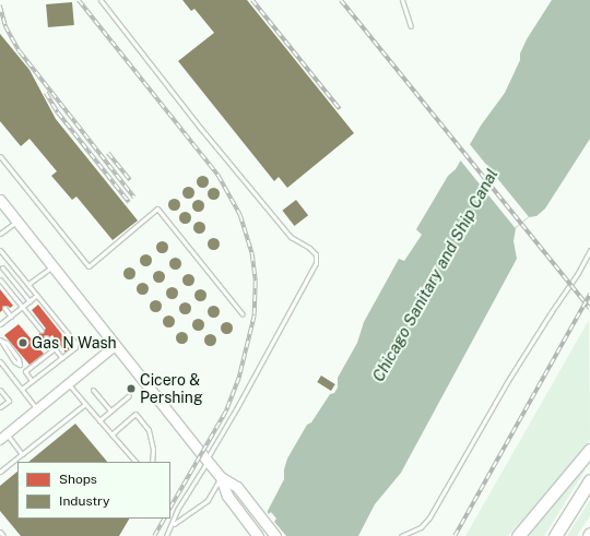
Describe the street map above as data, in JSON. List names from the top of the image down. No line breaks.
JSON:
{"water":["Chicago Sanitary and Ship Canal"],"places":["Gas N Wash","Cicero & Pershing"],"legend":["Shops","Industry"]}
